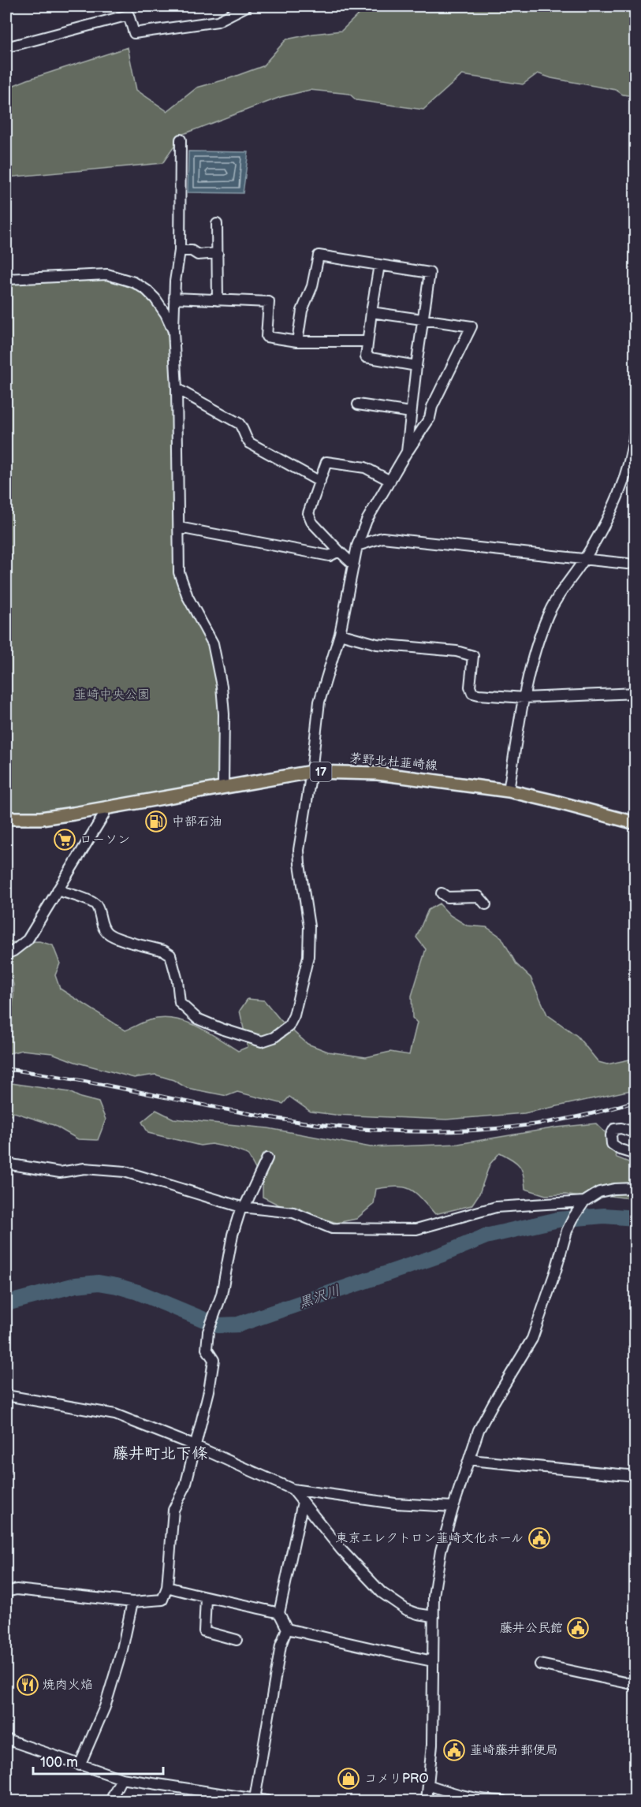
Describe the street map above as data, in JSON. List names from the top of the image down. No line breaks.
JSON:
{"streets":{"main road":["茅野北杜韮崎線","17"]},"districts":["藤井町北下條"],"water":["黒沢川"],"parks":["韮崎中央公園"],"places":{"fuel station":["中部石油"],"supermarket":["ローソン"],"public building":["東京エレクトロン韮崎文化ホール","藤井公民館","韮崎藤井郵便局"],"restaurant":["焼肉火焔"],"shop":["コメリPRO"]},"scale_bar":"100 m"}
